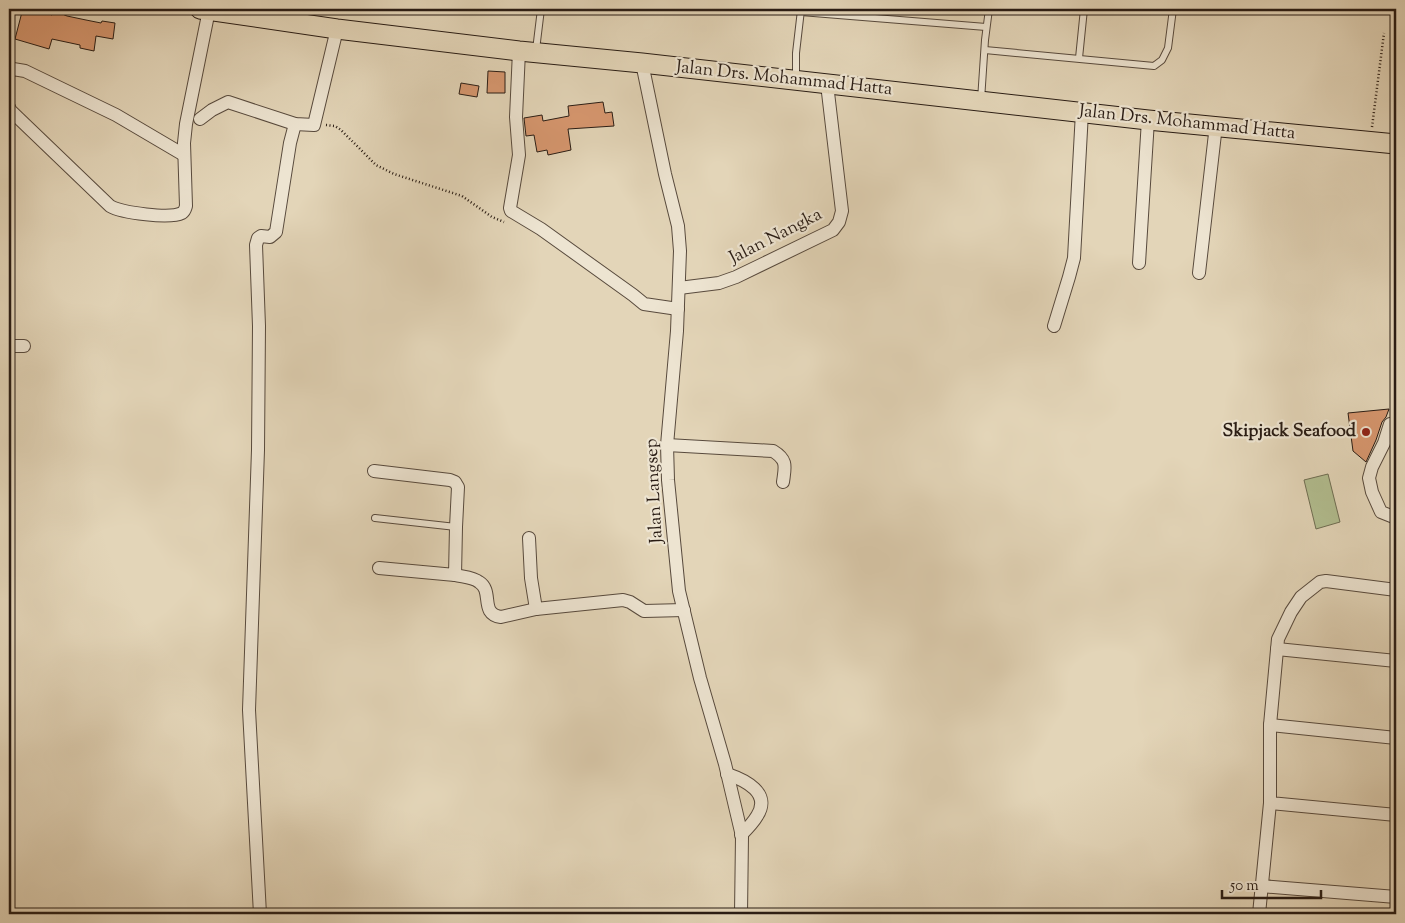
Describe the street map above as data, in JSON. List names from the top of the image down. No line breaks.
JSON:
{"streets":{"main road":["Jalan Drs. Mohammad Hatta"],"street":["Jalan Nangka","Jalan Langsep"]},"crossings":[["Jalan Drs. Mohammad Hatta","Jalan Nangka"],["Jalan Drs. Mohammad Hatta","Jalan Langsep"],["Jalan Nangka","Jalan Langsep"]],"places":["Skipjack Seafood"],"scale_bar":"50 m"}
